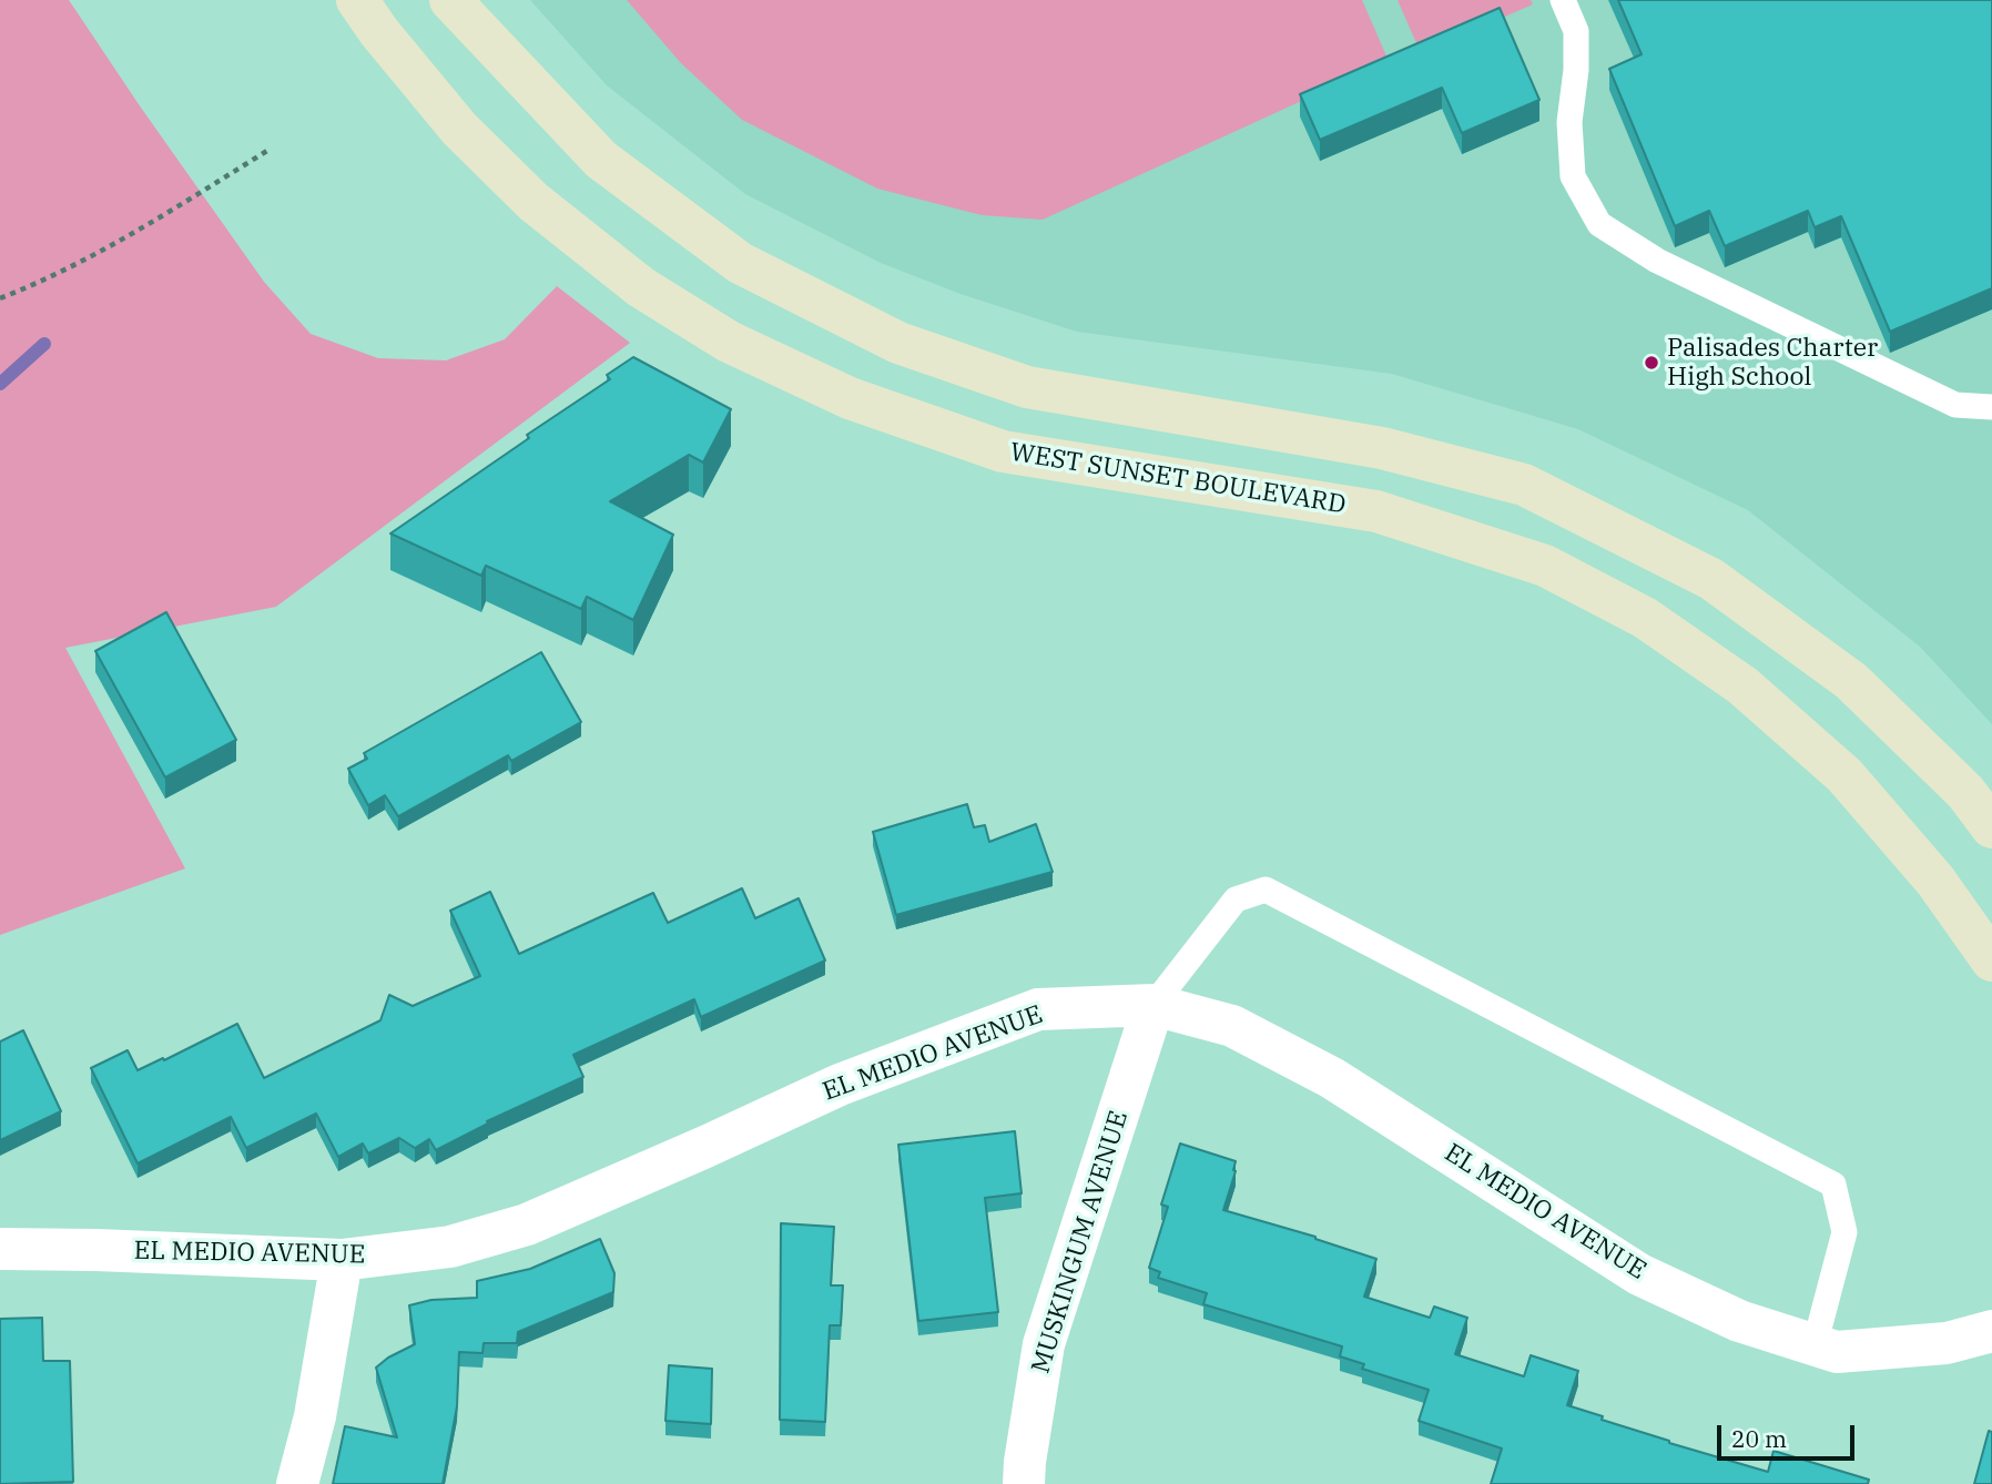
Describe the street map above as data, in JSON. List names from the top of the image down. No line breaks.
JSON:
{"streets":{"main road":["WEST SUNSET BOULEVARD"],"street":["EL MEDIO AVENUE","MUSKINGUM AVENUE"]},"crossings":[["EL MEDIO AVENUE","MUSKINGUM AVENUE"]],"places":["Palisades Charter High School"],"scale_bar":"20 m"}
